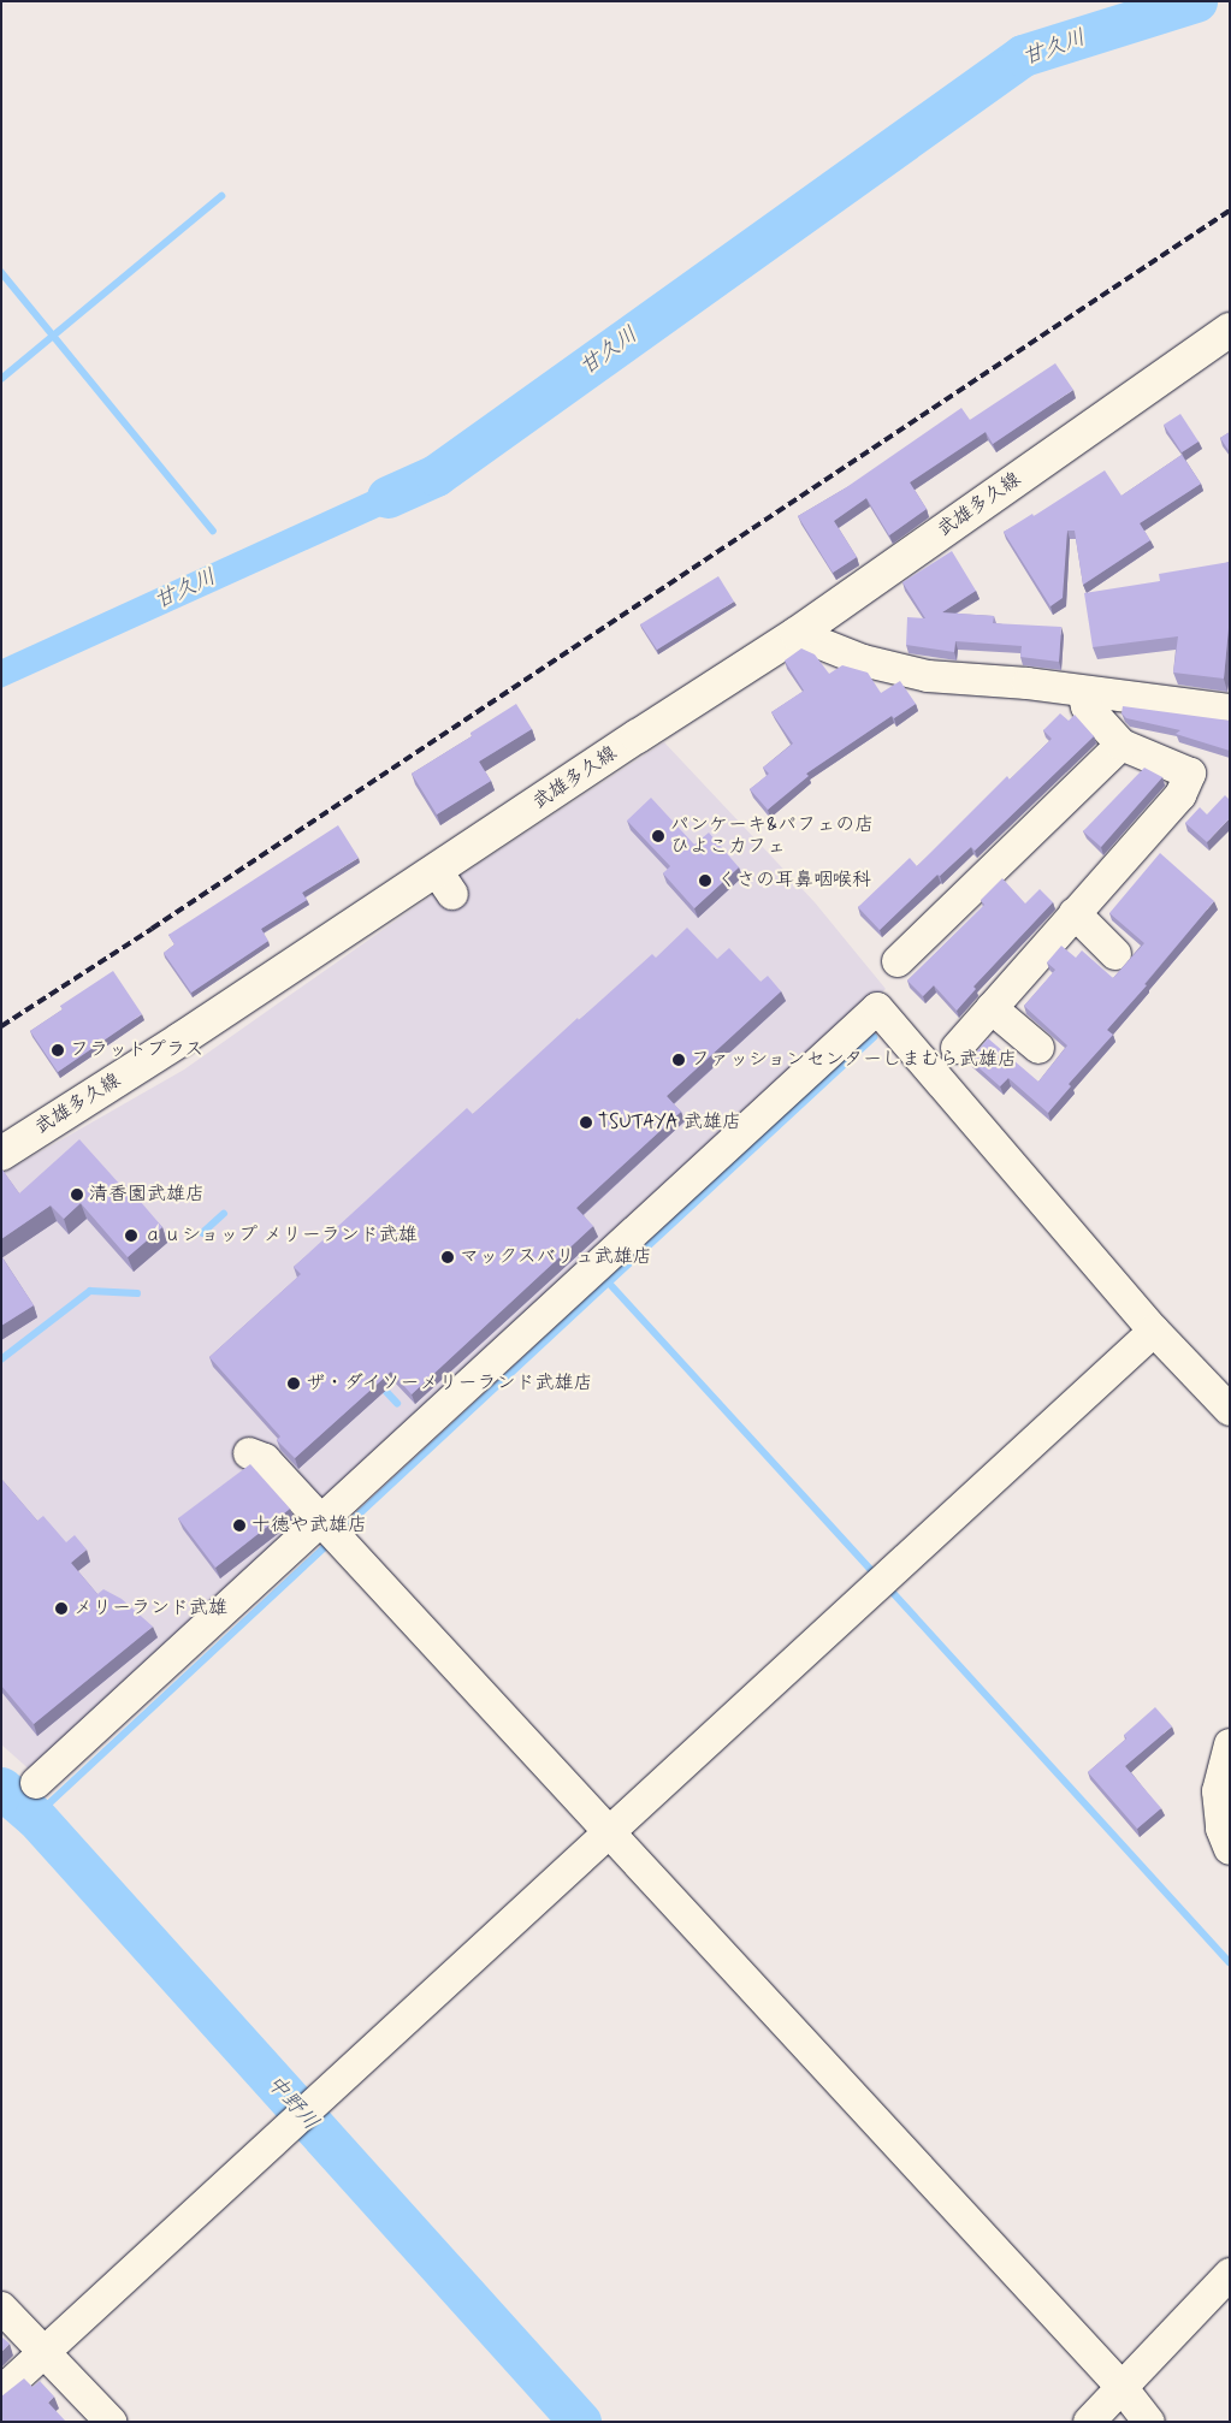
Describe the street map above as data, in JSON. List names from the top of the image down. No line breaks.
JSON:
{"streets":{"main road":["武雄多久線"]},"water":["甘久川","中野川"],"places":["パンケーキ&パフェの店 ひよこカフェ","くさの耳鼻咽喉科","フラットプラス","ファッションセンターしまむら武雄店","TSUTAYA 武雄店","清香園武雄店","ａｕショップ メリーランド武雄","マックスバリュ武雄店","ザ・ダイソーメリーランド武雄店","十徳や武雄店","メリーランド武雄"]}
